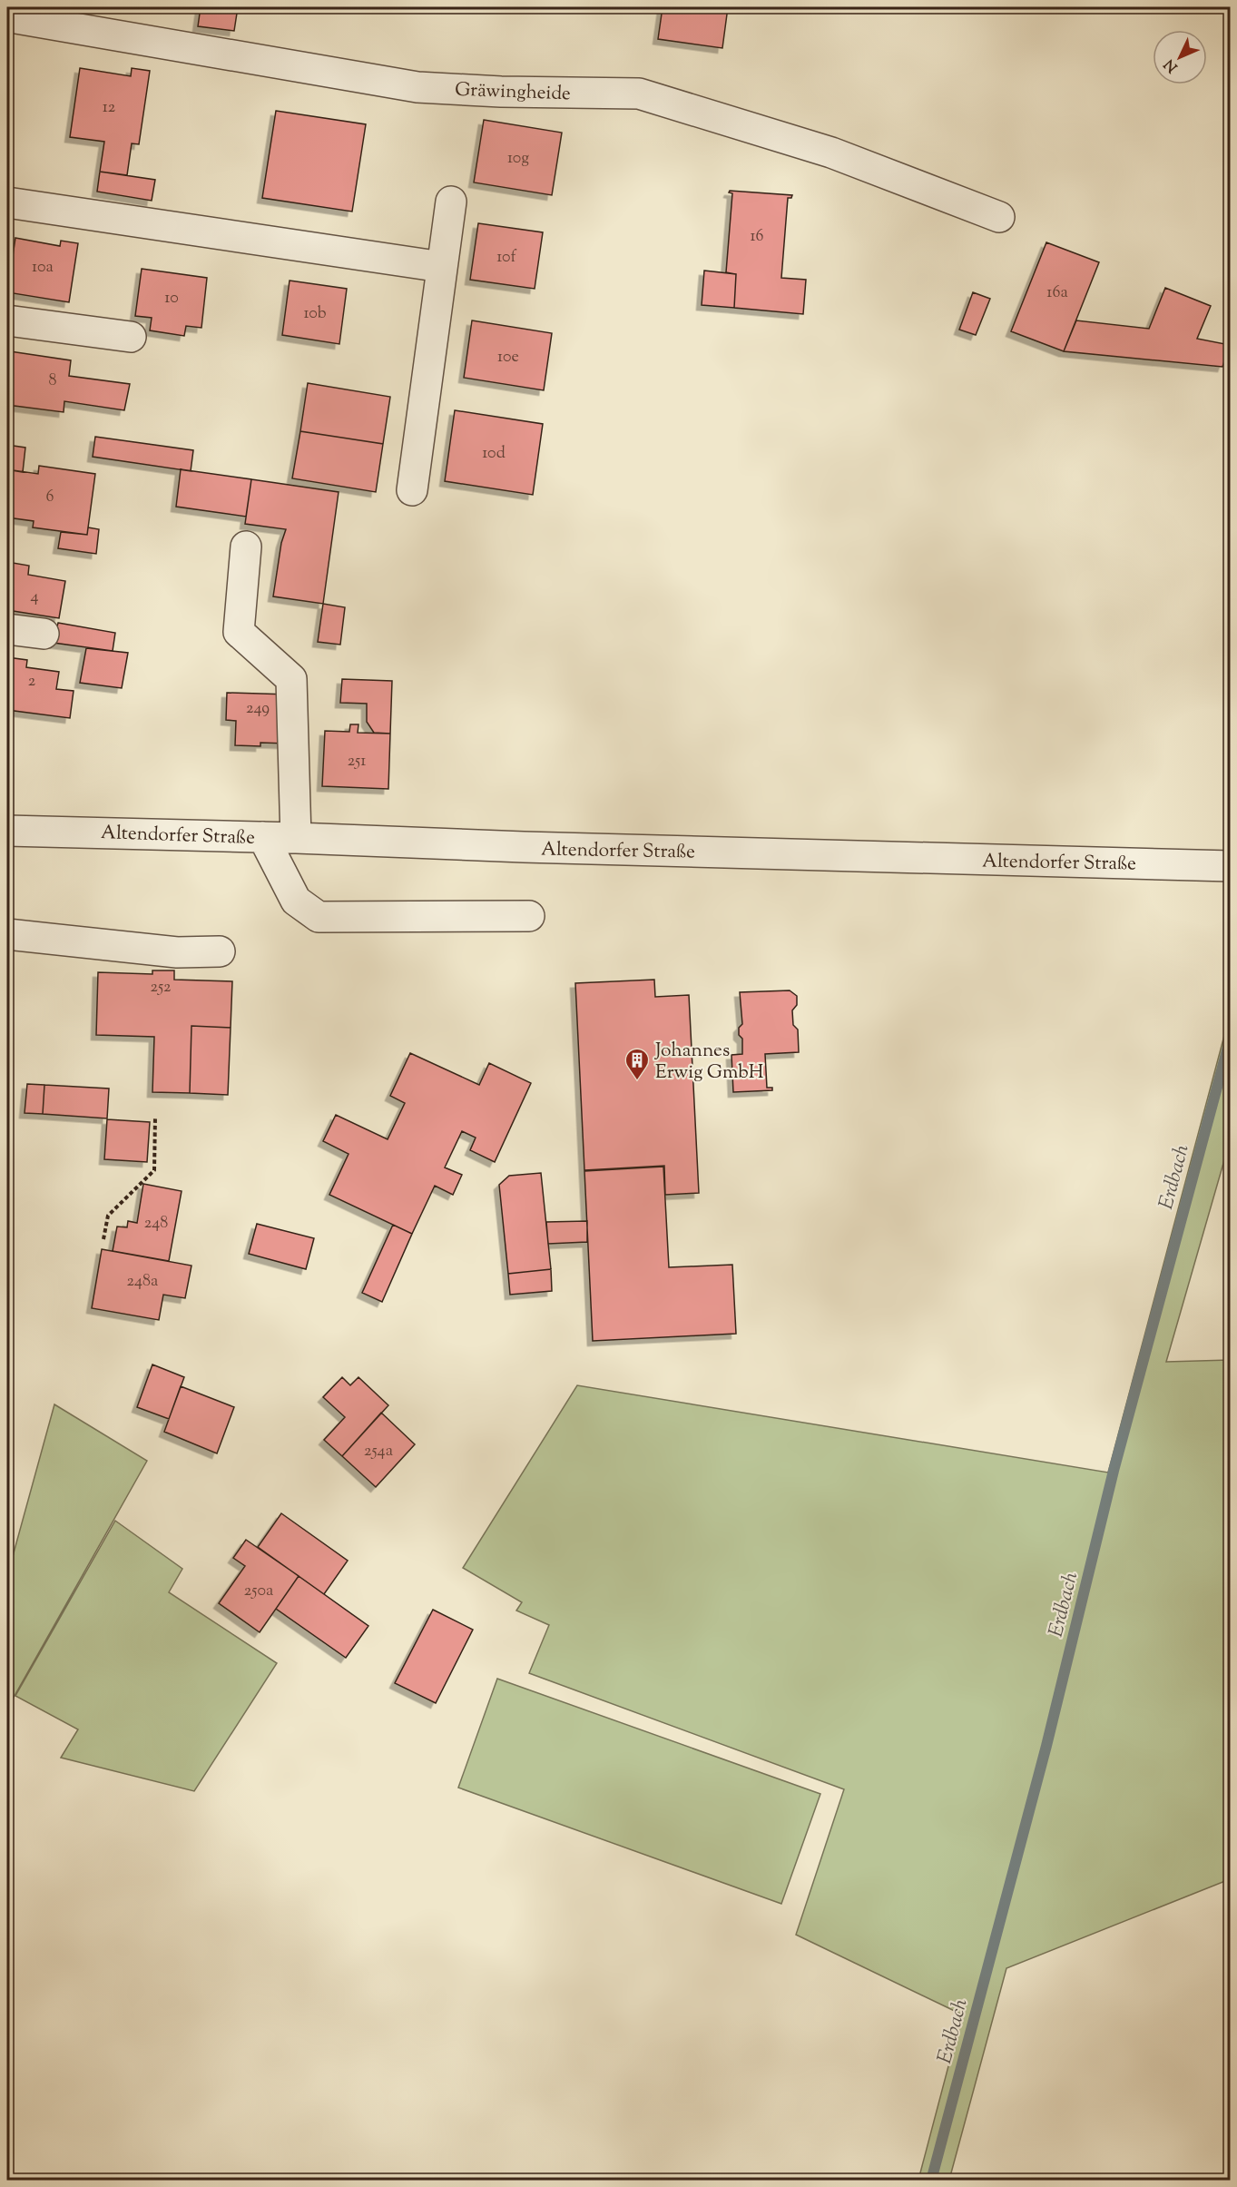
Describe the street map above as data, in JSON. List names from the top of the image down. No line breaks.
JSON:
{"streets":{"street":["Gräwingheide","Altendorfer Straße"]},"water":["Erdbach"],"places":{"building":["Johannes Erwig GmbH"]},"house_numbers":["12","10g","16","10f","10a","16a","10","10b","10e","8","10d","6","4","2","249","251","252","248","248a","254a","250a"],"north":"bottom left"}
